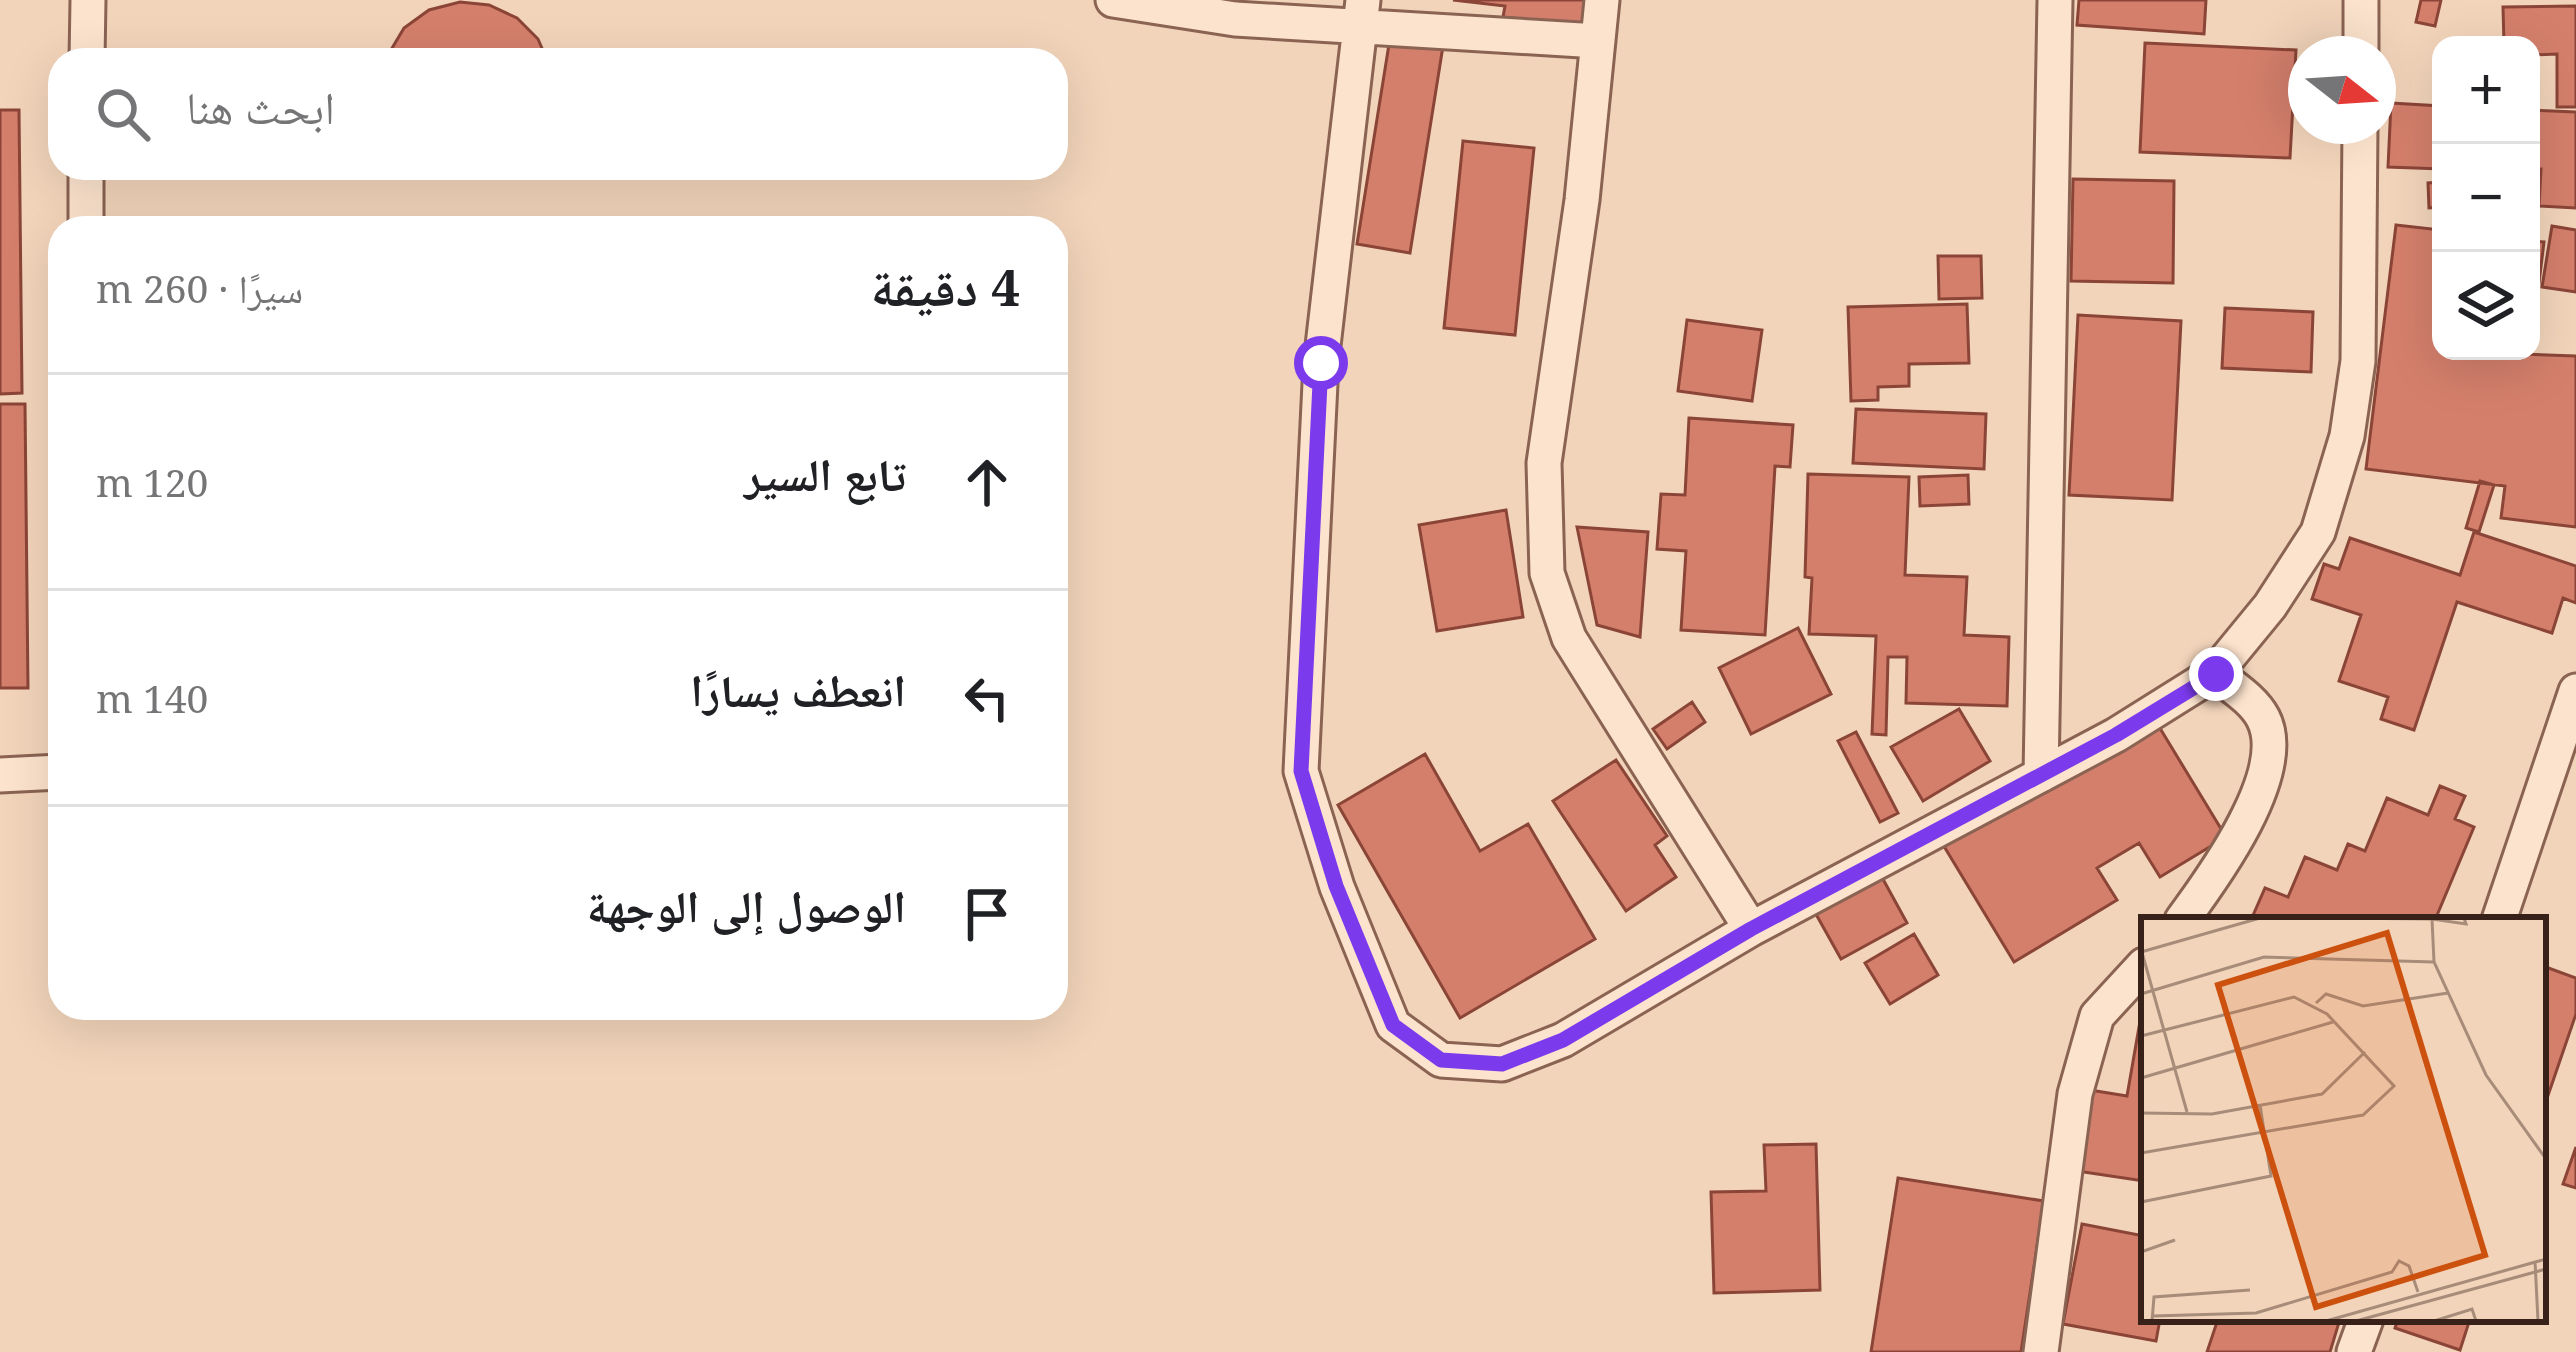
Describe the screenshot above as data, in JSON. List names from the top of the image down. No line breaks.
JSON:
{"north":"right","page":{"map_buttons":["+","−"],"search":"ابحث هنا","heading":["4 دقيقة","سيرًا · 260 m"],"list":[["تابع السير","120 m"],["انعطف يسارًا","140 m"],"الوصول إلى الوجهة"]}}
